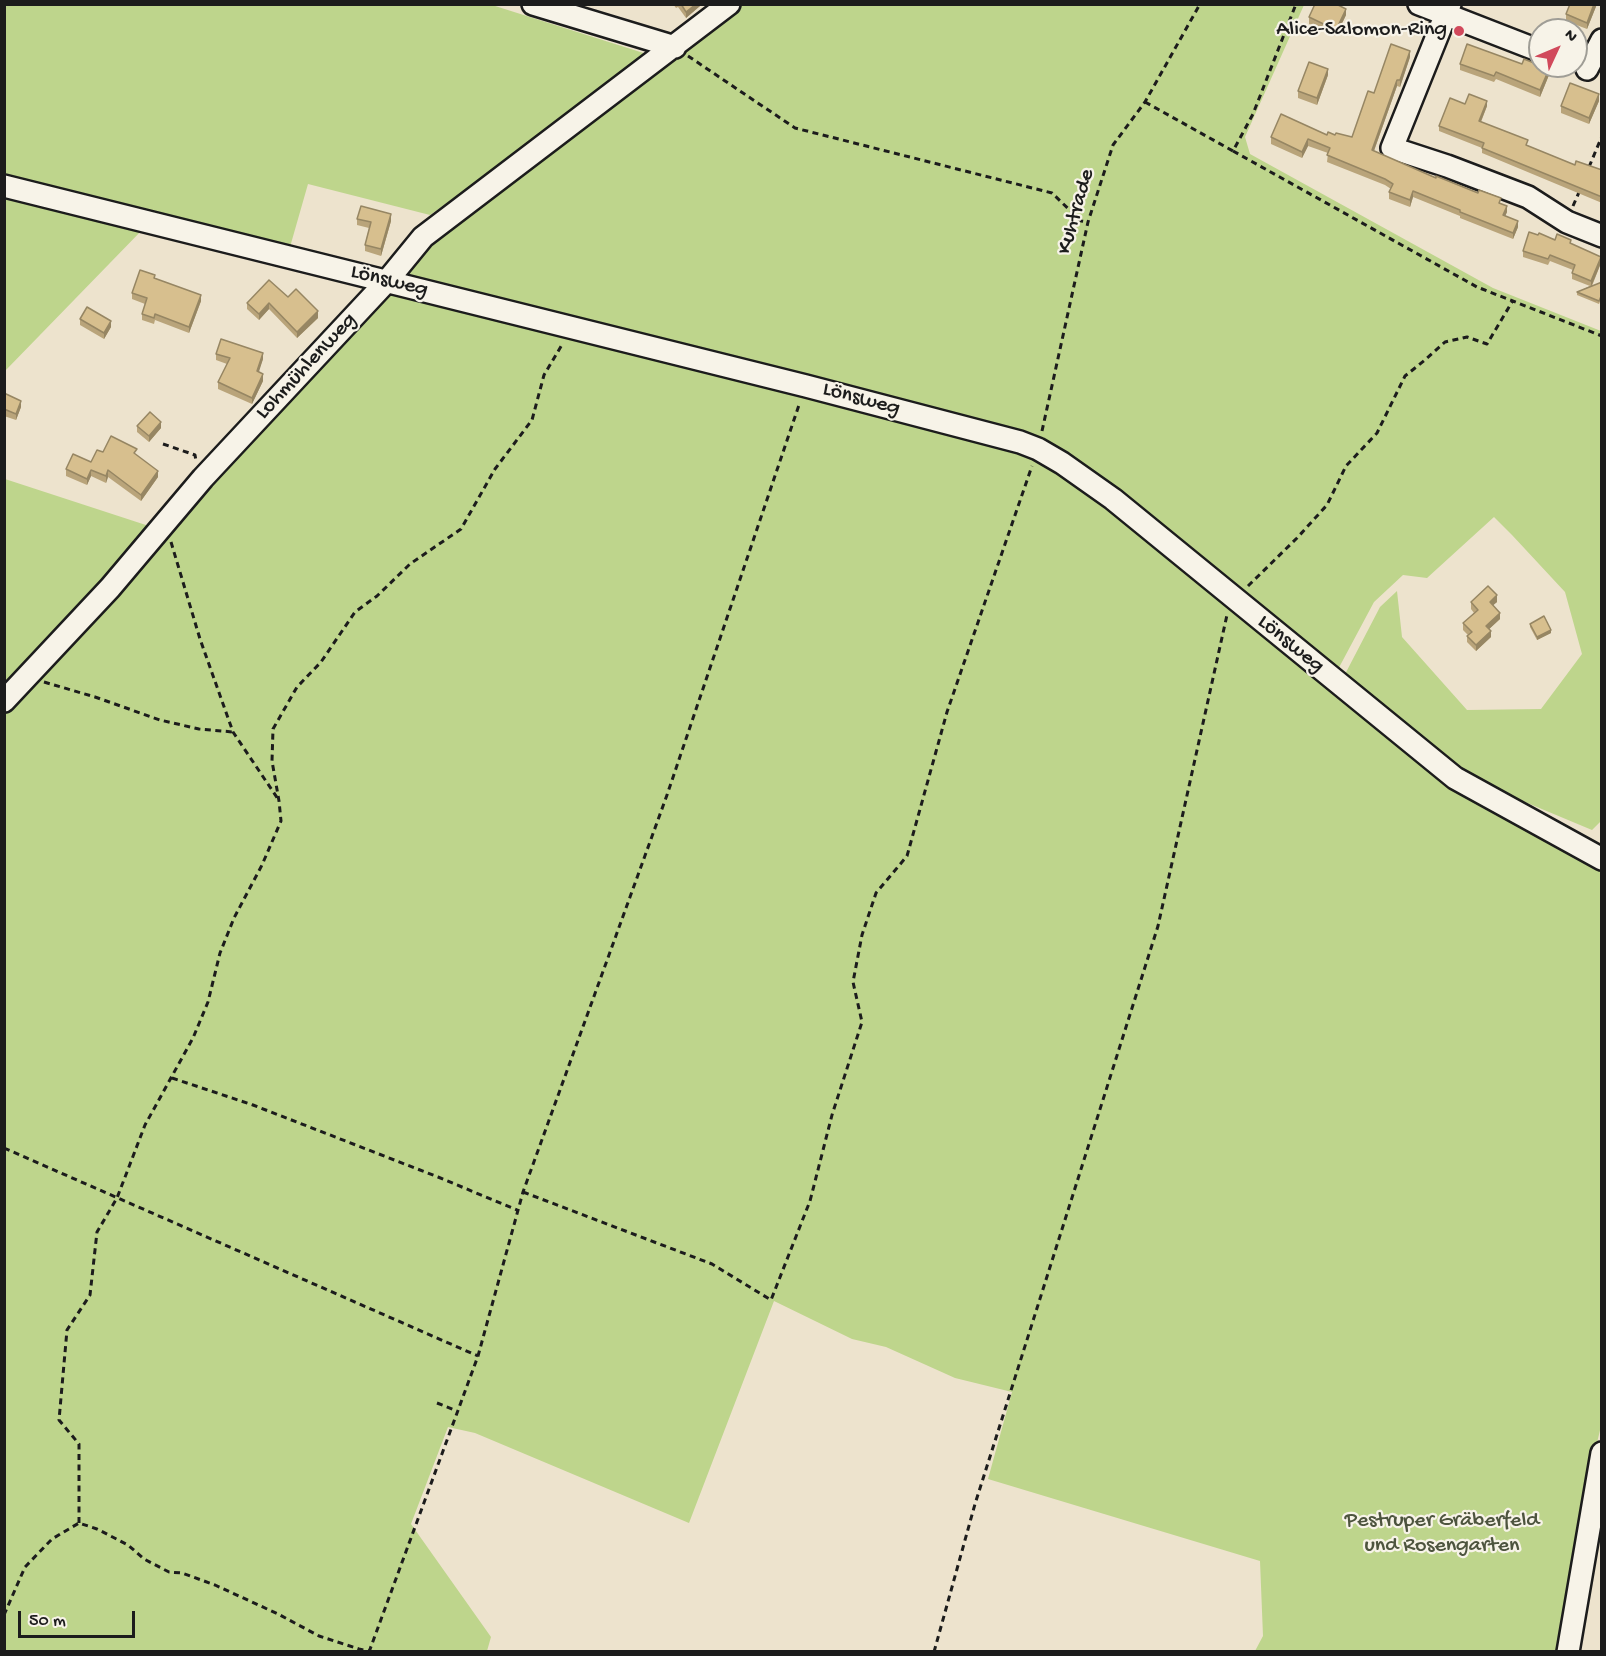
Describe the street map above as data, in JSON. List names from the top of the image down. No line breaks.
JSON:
{"streets":{"street":["Lönsweg","Lohmühlenweg"],"path":["Kuhtrade"]},"crossings":[["Kuhtrade","Lönsweg"],["Lönsweg","Lohmühlenweg"]],"parks":["Pestruper Gräberfeld und Rosengarten"],"places":["Alice-Salomon-Ring"],"scale_bar":"50 m","north":"top right"}
